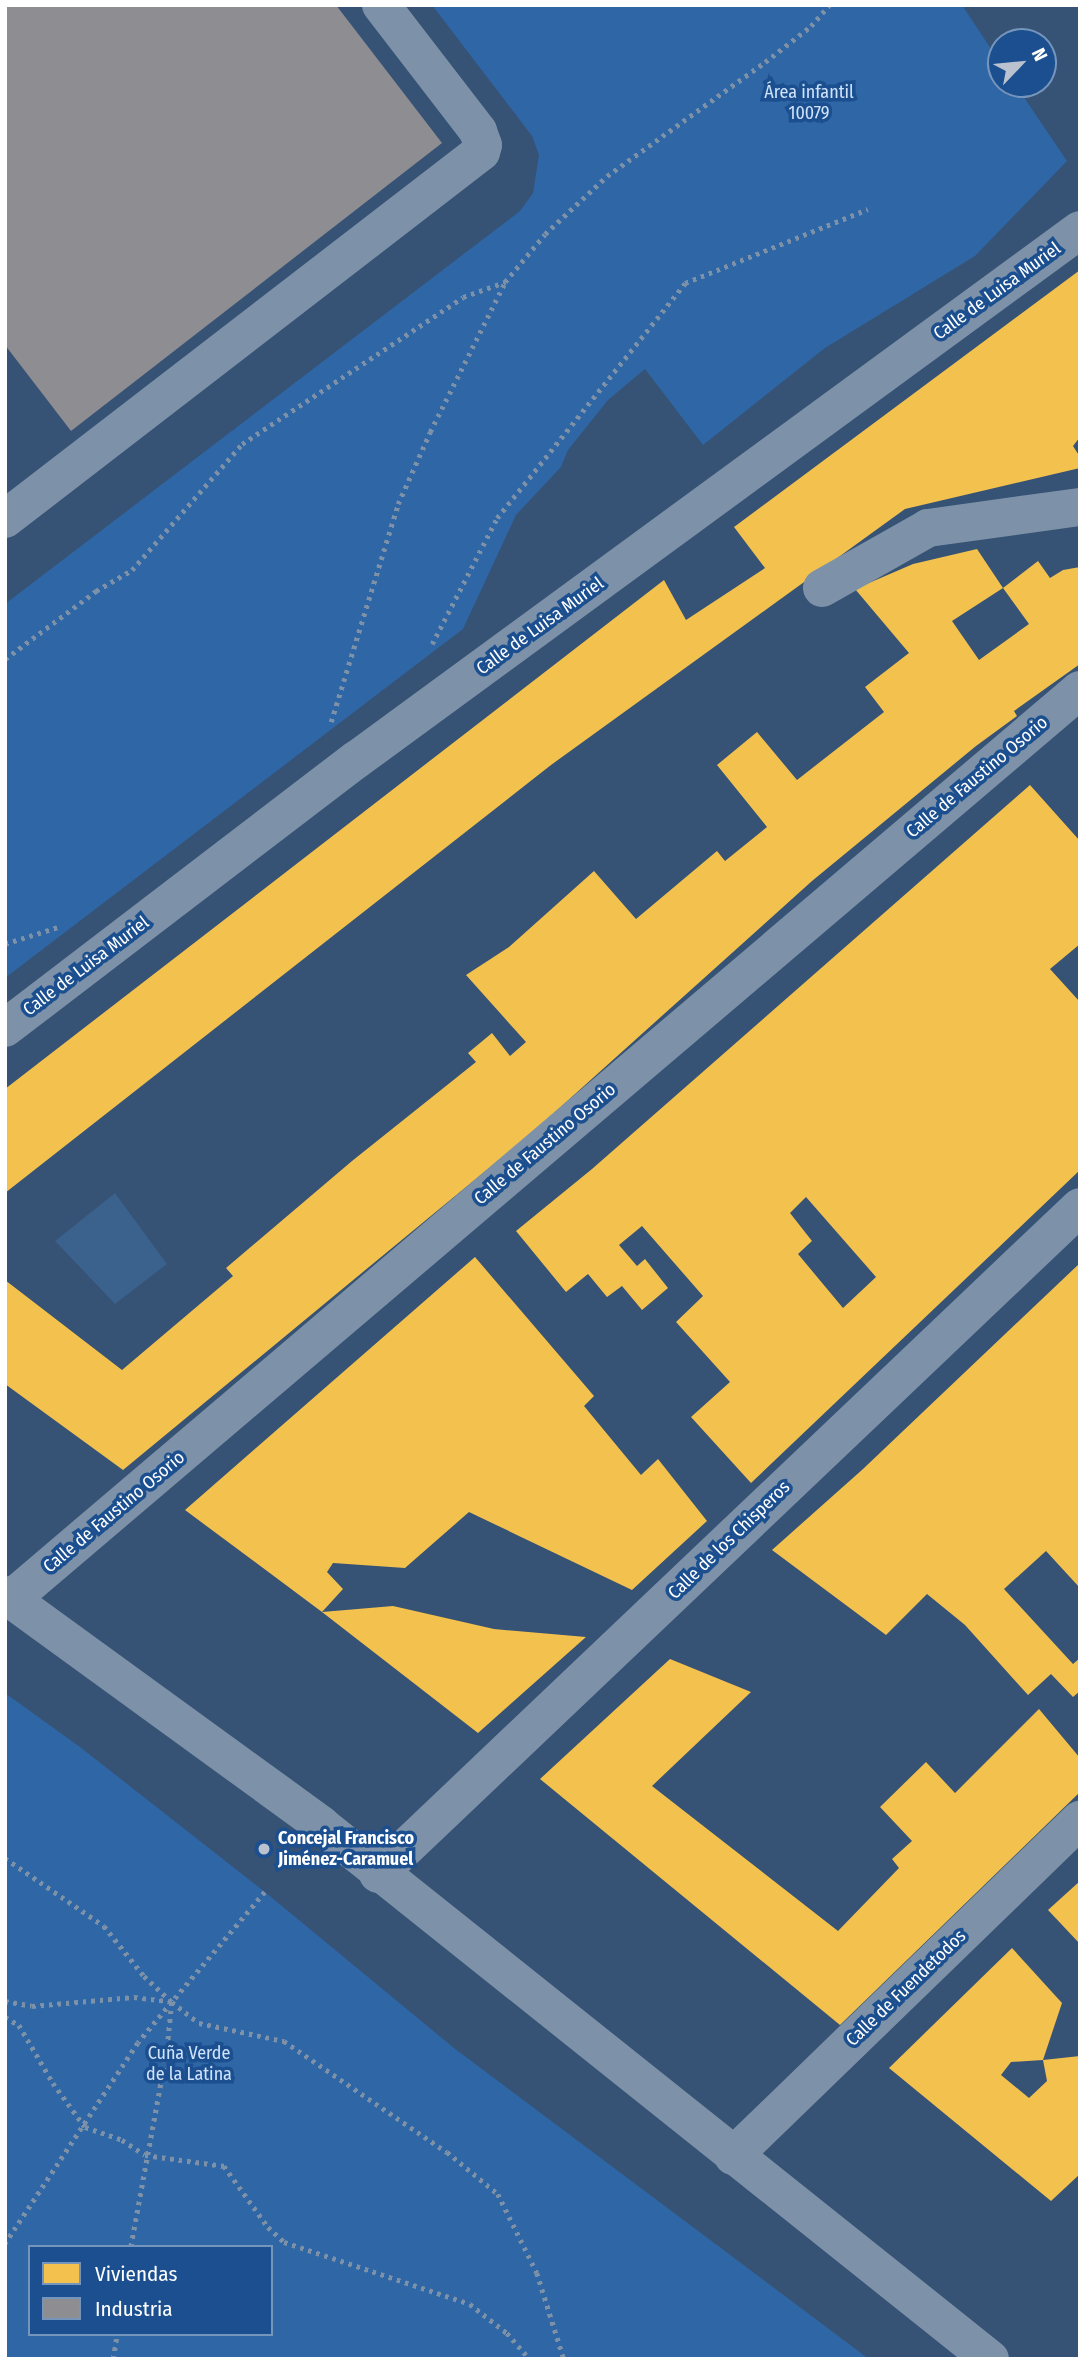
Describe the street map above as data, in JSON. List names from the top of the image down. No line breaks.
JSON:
{"streets":{"street":["Calle de Luisa Muriel","Calle de Faustino Osorio","Calle de los Chisperos","Calle de Fuendetodos"]},"parks":["Área infantil 10079","Cuña Verde de la Latina"],"places":["Concejal Francisco Jiménez-Caramuel"],"legend":["Viviendas","Industria"],"north":"top right"}
